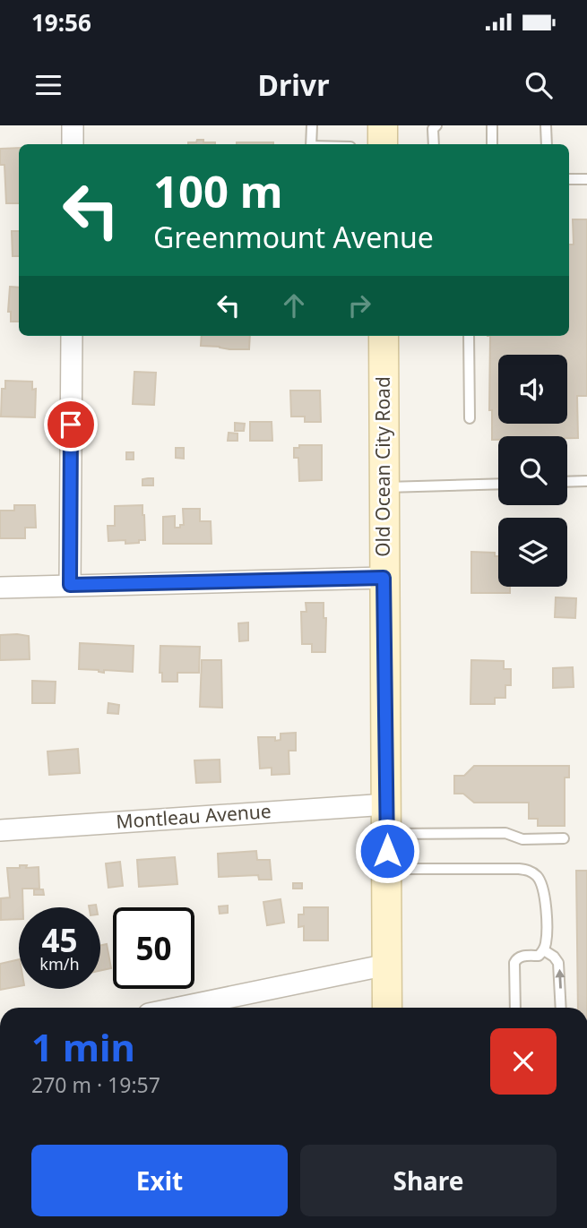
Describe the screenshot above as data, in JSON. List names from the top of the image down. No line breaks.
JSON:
{"streets":{"main road":["Old Ocean City Road"],"street":["Montleau Avenue"]},"crossings":[["Old Ocean City Road","Montleau Avenue"]],"page":{"status":"19:56","header":"Drivr","turn":["100 m","Greenmount Avenue"],"speed":"45 km/h","limit":"50","heading":["1 min","270 m · 19:57"],"buttons":["Exit","Share"]}}
